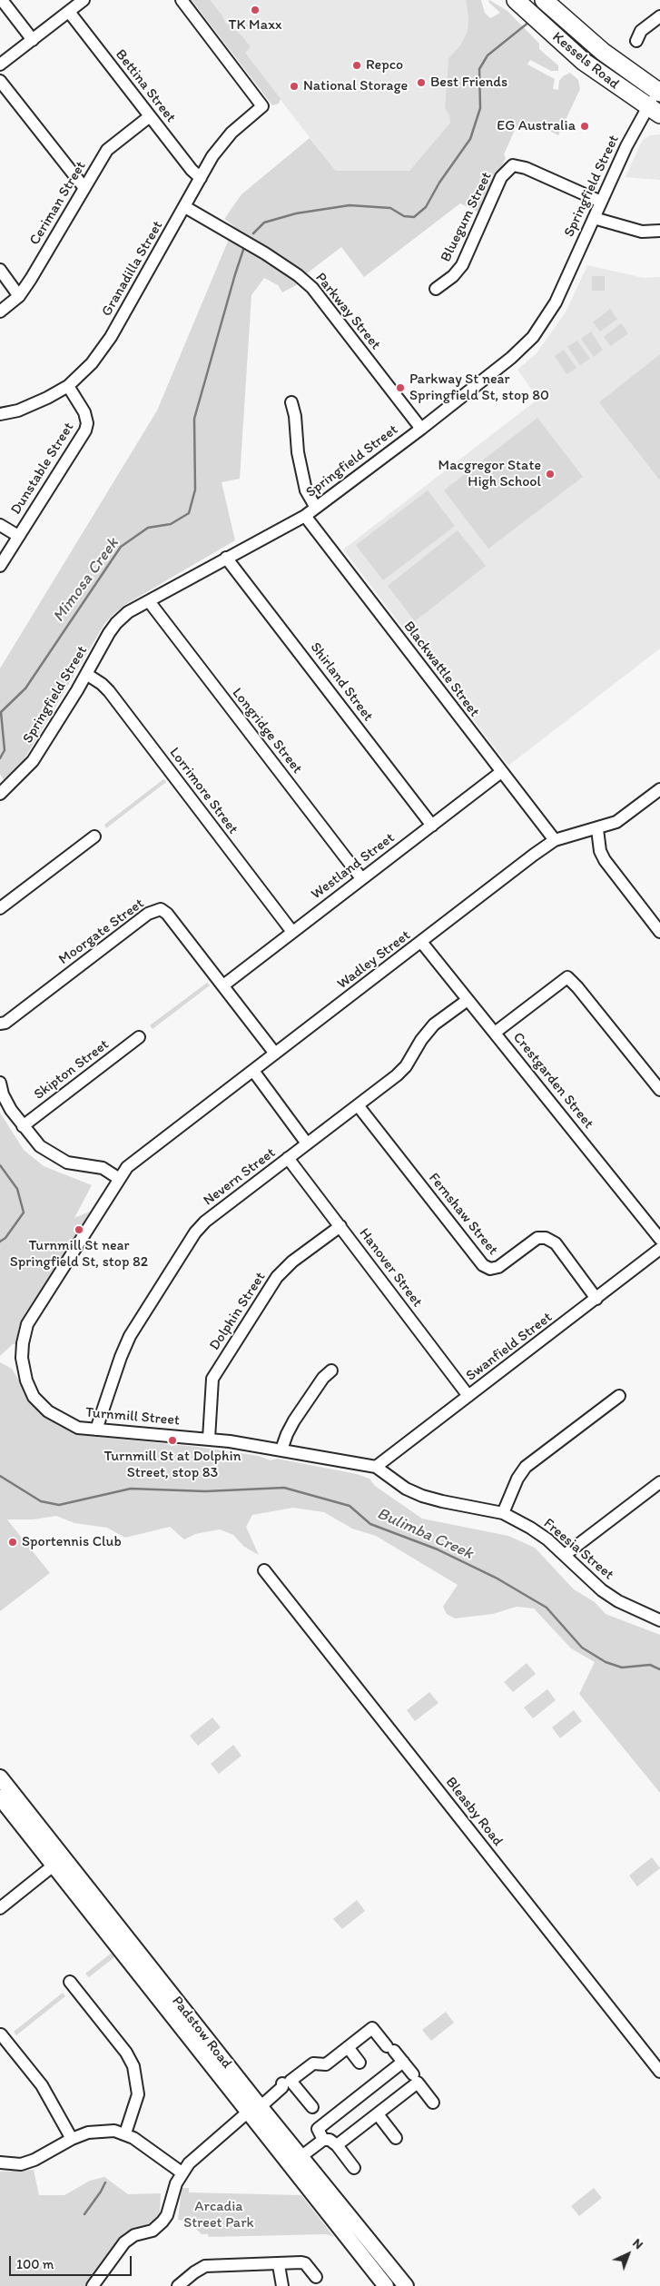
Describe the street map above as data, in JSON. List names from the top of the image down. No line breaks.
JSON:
{"streets":{"highway":["Kessels Road"],"main road":["Padstow Road"],"street":["Bettina Street","Springfield Street","Ceriman Street","Bluegum Street","Granadilla Street","Parkway Street","Dunstable Street","Blackwattle Street","Shirland Street","Longridge Street","Lorrimore Street","Westland Street","Moorgate Street","Wadley Street","Skipton Street","Crestgarden Street","Nevern Street","Fernshaw Street","Hanover Street","Dolphin Street","Swanfield Street","Turnmill Street","Freesia Street","Bleasby Road"]},"crossings":[["Kessels Road","Springfield Street"],["Bettina Street","Ceriman Street"],["Bettina Street","Granadilla Street"],["Springfield Street","Bluegum Street"],["Springfield Street","Parkway Street"],["Springfield Street","Blackwattle Street"],["Springfield Street","Shirland Street"],["Springfield Street","Longridge Street"],["Springfield Street","Lorrimore Street"],["Granadilla Street","Parkway Street"],["Granadilla Street","Dunstable Street"],["Blackwattle Street","Westland Street"],["Blackwattle Street","Wadley Street"],["Shirland Street","Westland Street"],["Longridge Street","Westland Street"],["Lorrimore Street","Westland Street"],["Westland Street","Moorgate Street"],["Moorgate Street","Wadley Street"],["Wadley Street","Crestgarden Street"],["Wadley Street","Turnmill Street"],["Crestgarden Street","Nevern Street"],["Nevern Street","Fernshaw Street"],["Nevern Street","Hanover Street"],["Nevern Street","Turnmill Street"],["Fernshaw Street","Swanfield Street"],["Hanover Street","Dolphin Street"],["Hanover Street","Swanfield Street"],["Dolphin Street","Turnmill Street"],["Swanfield Street","Turnmill Street"],["Swanfield Street","Freesia Street"],["Turnmill Street","Freesia Street"]],"water":["Mimosa Creek","Bulimba Creek"],"parks":["Arcadia Street Park"],"places":["TK Maxx","Repco","Best Friends","National Storage","EG Australia","Parkway St near Springfield St, stop 80","Macgregor State High School","Turnmill St near Springfield St, stop 82","Turnmill St at Dolphin Street, stop 83","Sportennis Club"],"scale_bar":"100 m","north":"top right"}
